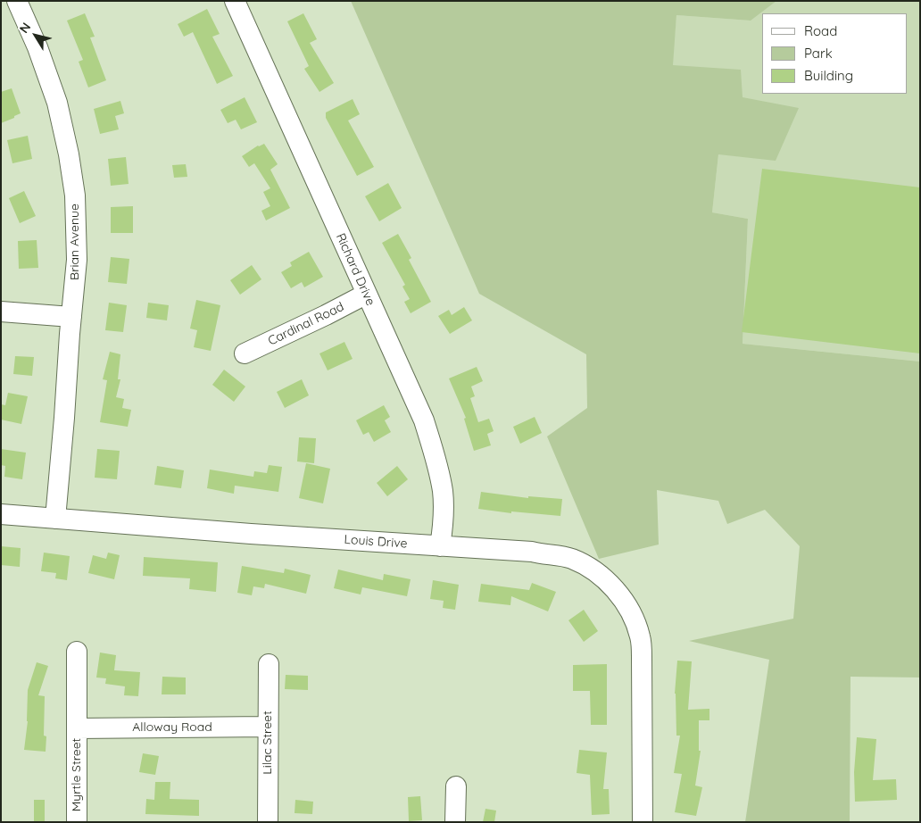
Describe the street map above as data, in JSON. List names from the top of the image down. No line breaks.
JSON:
{"streets":{"street":["Brian Avenue","Richard Drive","Cardinal Road","Louis Drive","Alloway Road","Lilac Street","Myrtle Street"]},"crossings":[["Brian Avenue","Louis Drive"],["Richard Drive","Cardinal Road"],["Richard Drive","Louis Drive"],["Alloway Road","Lilac Street"],["Alloway Road","Myrtle Street"]],"legend":["Road","Park","Building"],"north":"top left"}
